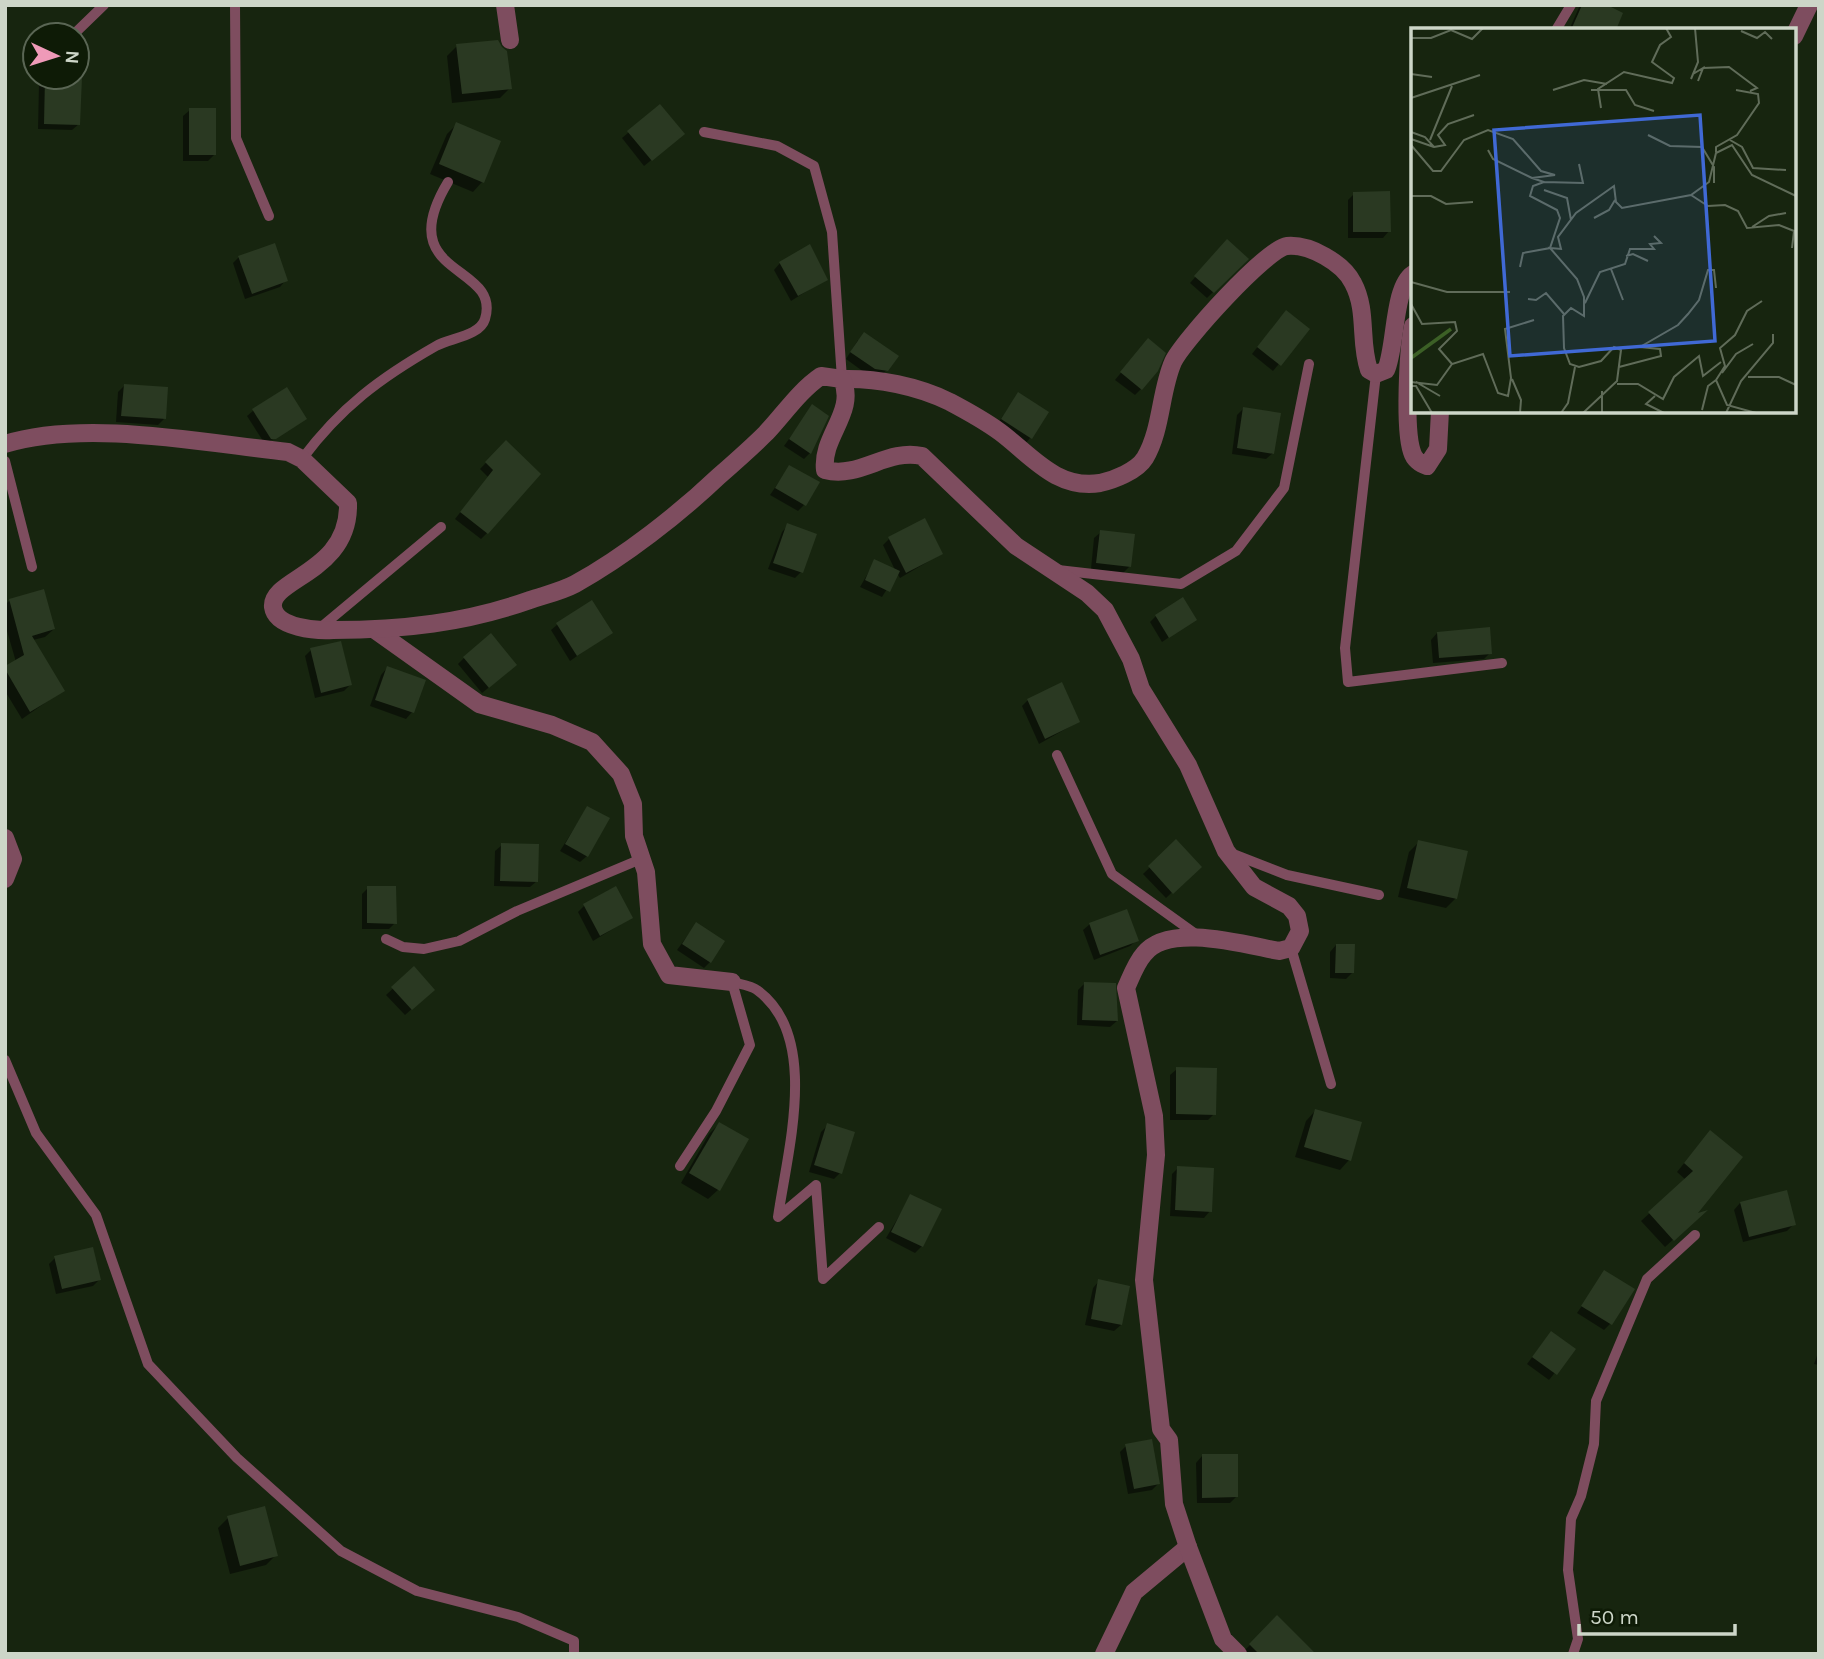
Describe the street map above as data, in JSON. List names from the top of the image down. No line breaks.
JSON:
{"scale_bar":"50 m","north":"right"}
